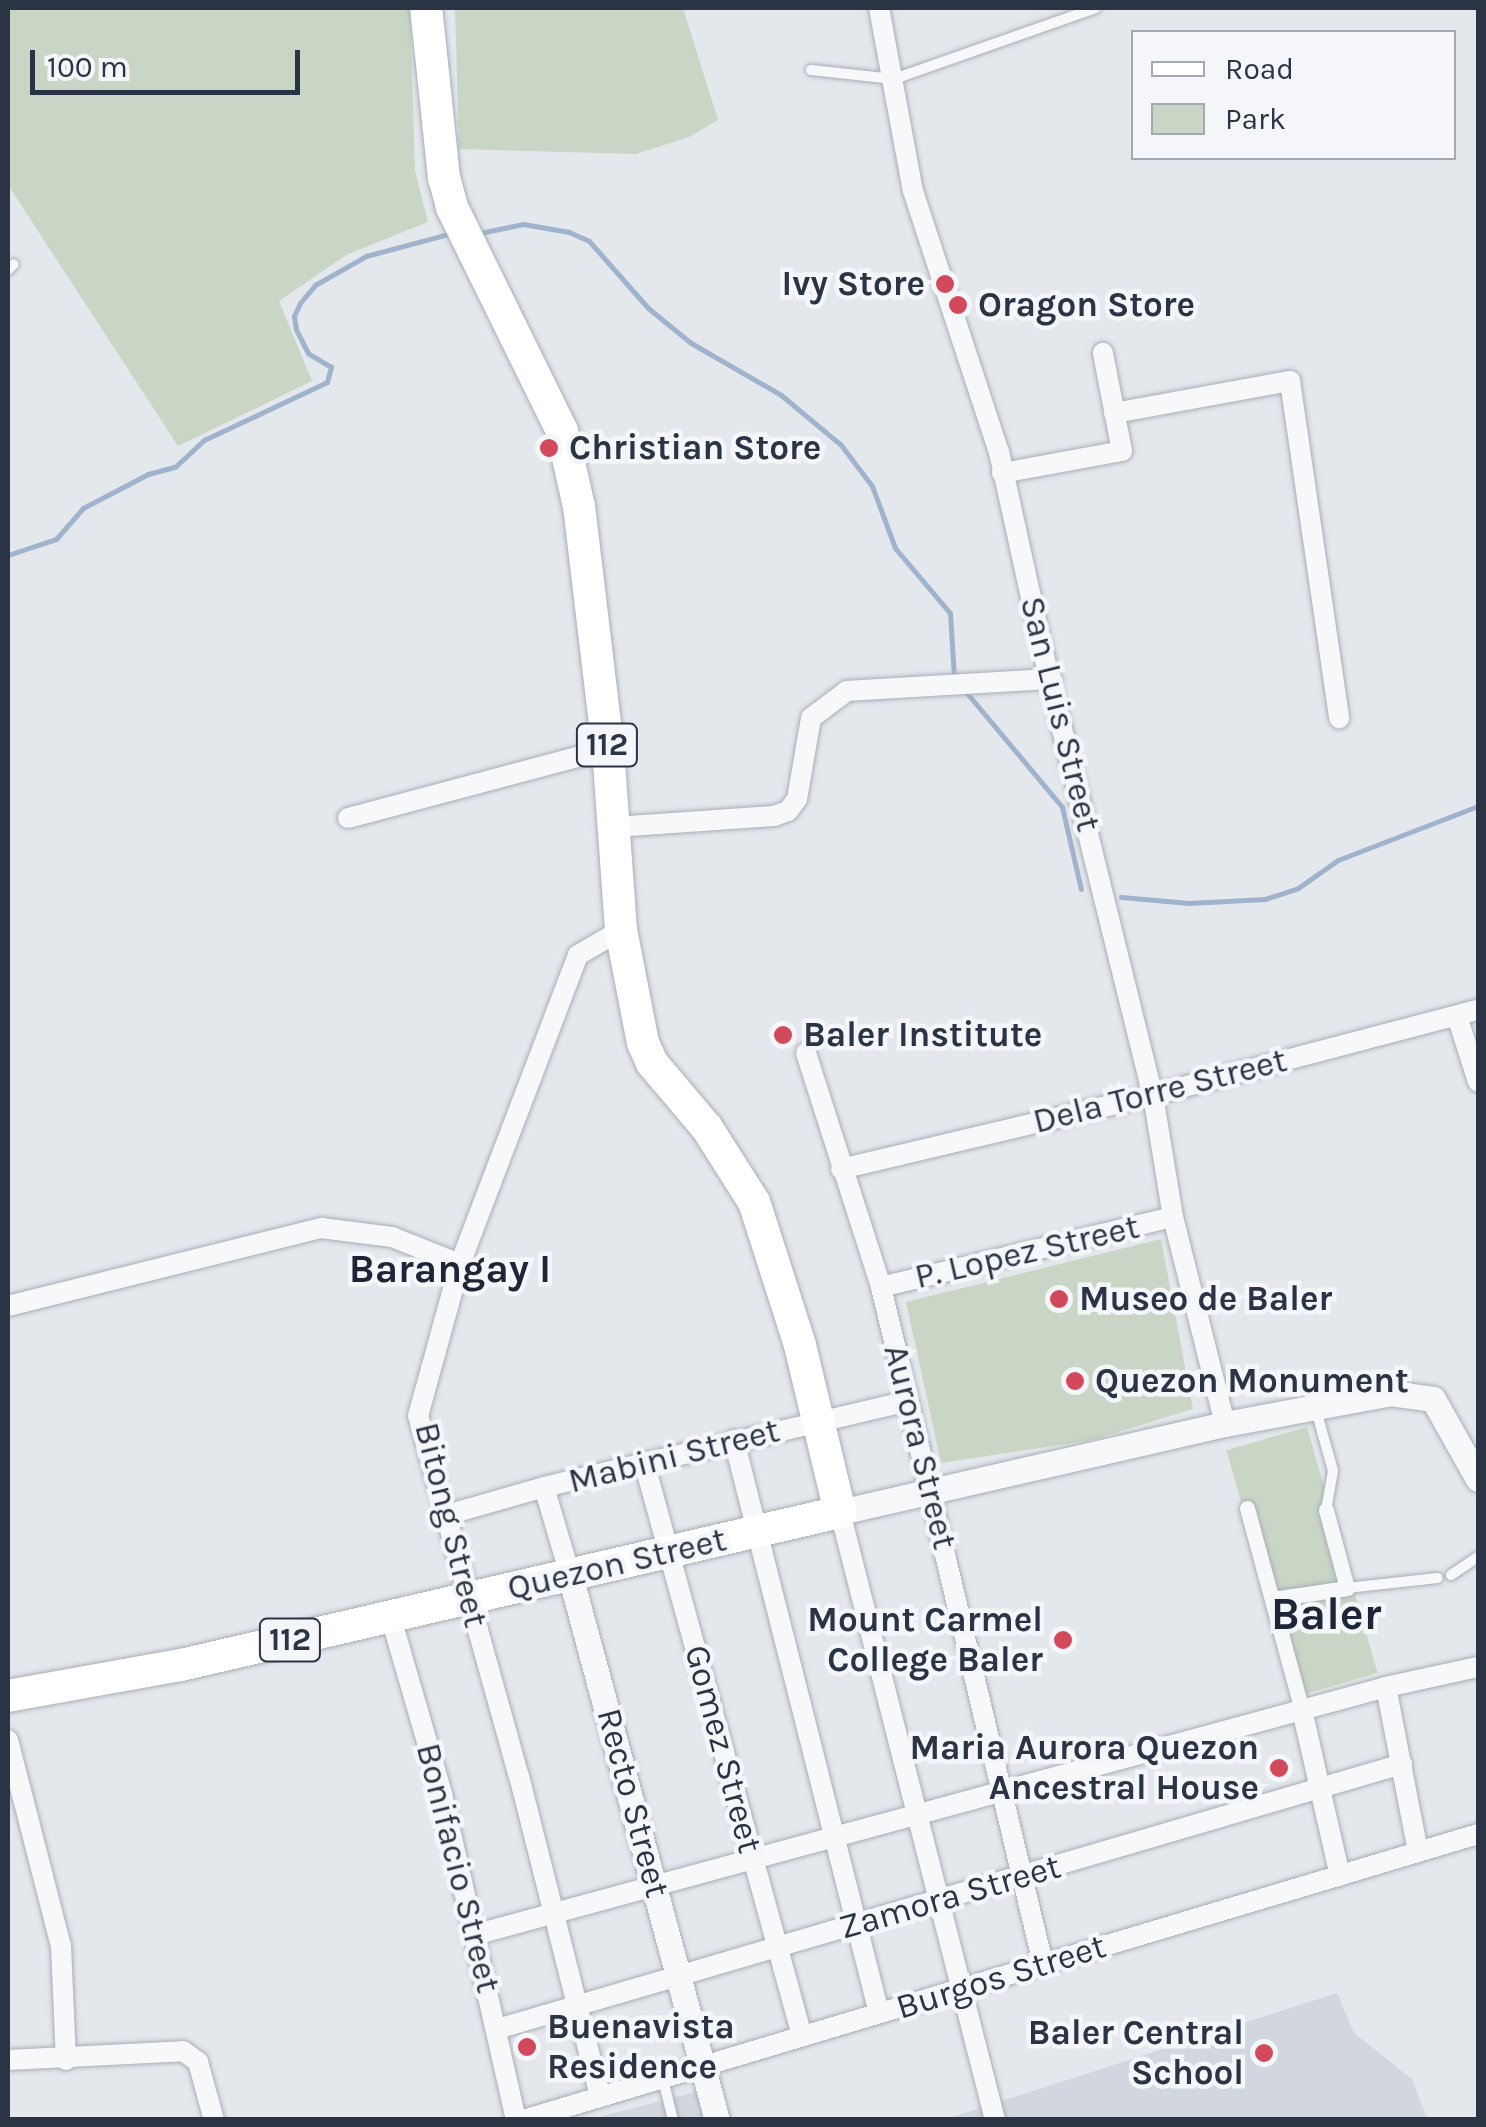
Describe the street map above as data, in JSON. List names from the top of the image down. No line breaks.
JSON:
{"streets":{"main road":["112","Quezon Street"],"street":["San Luis Street","Dela Torre Street","P. Lopez Street","Aurora Street","Mabini Street","Bitong Street","Gomez Street","Recto Street","Bonifacio Street","Zamora Street","Burgos Street"]},"crossings":[["San Luis Street","Dela Torre Street"],["San Luis Street","P. Lopez Street"],["San Luis Street","Quezon Street"],["112","Mabini Street"],["112","Bitong Street"],["112","Quezon Street"],["Dela Torre Street","Aurora Street"],["P. Lopez Street","Aurora Street"],["Aurora Street","Mabini Street"],["Aurora Street","Quezon Street"],["Aurora Street","Zamora Street"],["Aurora Street","Burgos Street"],["Mabini Street","Bitong Street"],["Mabini Street","Gomez Street"],["Mabini Street","Recto Street"],["Bitong Street","Quezon Street"],["Bitong Street","Zamora Street"],["Bitong Street","Burgos Street"],["Quezon Street","Gomez Street"],["Quezon Street","Recto Street"],["Quezon Street","Bonifacio Street"],["Gomez Street","Zamora Street"],["Gomez Street","Burgos Street"],["Recto Street","Zamora Street"],["Recto Street","Burgos Street"],["Bonifacio Street","Zamora Street"],["Bonifacio Street","Burgos Street"]],"districts":["Barangay I","Baler"],"places":["Ivy Store","Oragon Store","Christian Store","Baler Institute","Museo de Baler","Quezon Monument","Mount Carmel College Baler","Maria Aurora Quezon Ancestral House","Buenavista Residence","Baler Central School"],"legend":["Road","Park"],"scale_bar":"100 m"}
